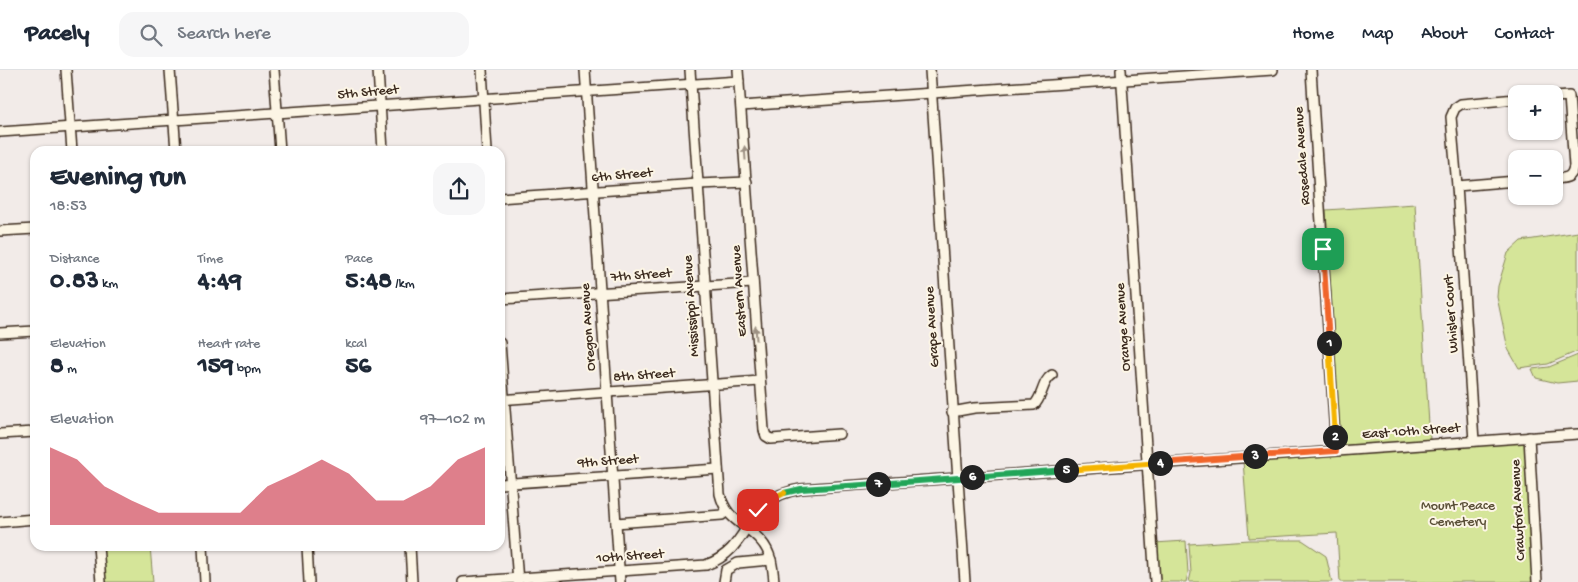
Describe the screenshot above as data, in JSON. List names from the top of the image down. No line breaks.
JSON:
{"streets":{"street":["5th Street","Rosedale Avenue","6th Street","7th Street","Eastern Avenue","Mississippi Avenue","Whisler Court","Oregon Avenue","Grape Avenue","Orange Avenue","8th Street","East 10th Street","9th Street","Crawford Avenue","10th Street"]},"crossings":[["5th Street","Eastern Avenue"],["5th Street","Mississippi Avenue"],["5th Street","Oregon Avenue"],["Rosedale Avenue","East 10th Street"],["6th Street","Eastern Avenue"],["6th Street","Mississippi Avenue"],["6th Street","Oregon Avenue"],["7th Street","Eastern Avenue"],["7th Street","Mississippi Avenue"],["7th Street","Oregon Avenue"],["Eastern Avenue","8th Street"],["Mississippi Avenue","8th Street"],["Mississippi Avenue","9th Street"],["Whisler Court","East 10th Street"],["Oregon Avenue","8th Street"],["Oregon Avenue","9th Street"],["Oregon Avenue","10th Street"],["Grape Avenue","East 10th Street"],["Orange Avenue","East 10th Street"],["East 10th Street","Crawford Avenue"],["East 10th Street","10th Street"]],"one_way":["Eastern Avenue"],"parks":["Mount Peace Cemetery"],"page":{"header":"Pacely","search":"Search here","nav":["Home","Map","About","Contact"],"map_buttons":["+","−"],"heading":["Evening run","18:53"],"stats":[["Distance","0.83 km"],["Time","4:49"],["Pace","5:48 /km"],["Elevation","8 m"],["Heart rate","159 bpm"],["kcal","56"]],"pins":["1","2","3","4","5","6","7"],"chart":["Elevation","97–102 m"]}}
